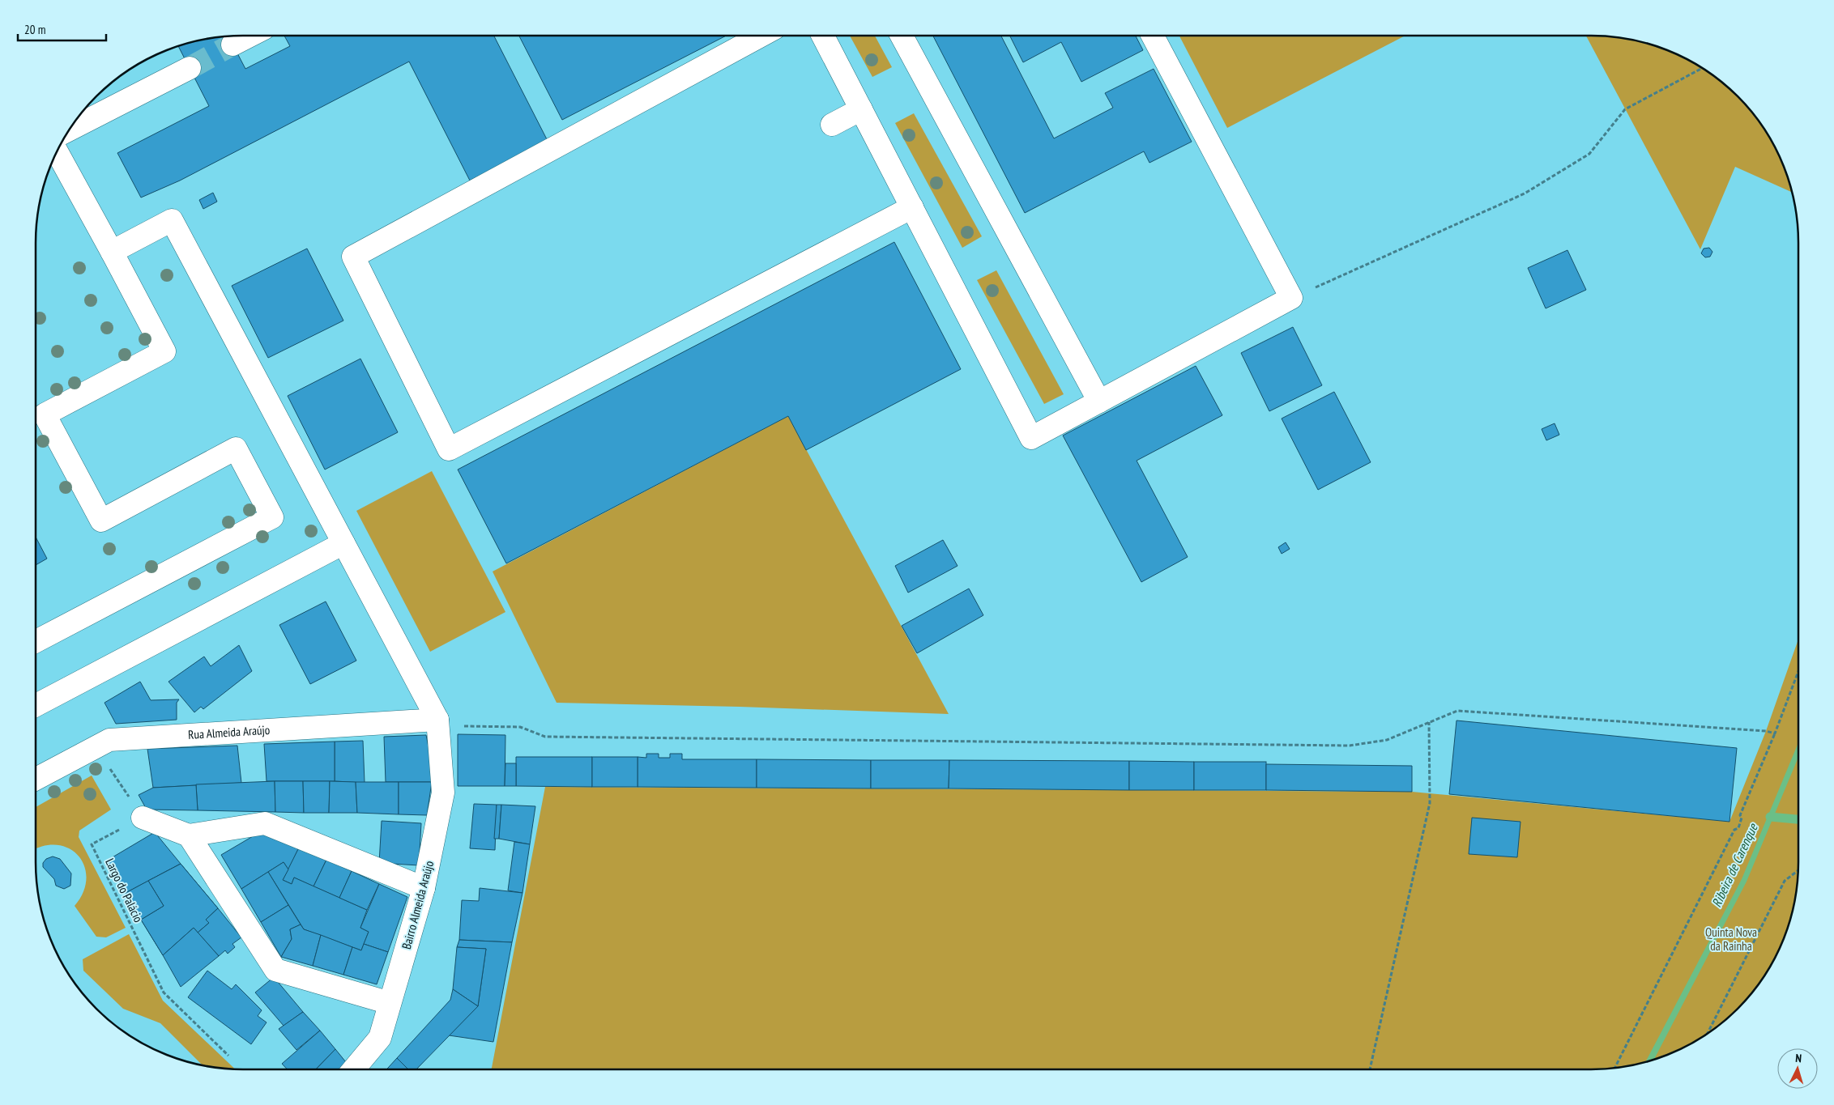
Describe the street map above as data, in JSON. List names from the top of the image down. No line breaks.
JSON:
{"streets":{"street":["Rua Almeida Araújo","Bairro Almeida Araújo"],"path":["Largo do Palácio"]},"crossings":[["Rua Almeida Araújo","Bairro Almeida Araújo"]],"water":["Ribeira de Carenque"],"parks":["Quinta Nova da Rainha"],"scale_bar":"20 m","north":"top"}
